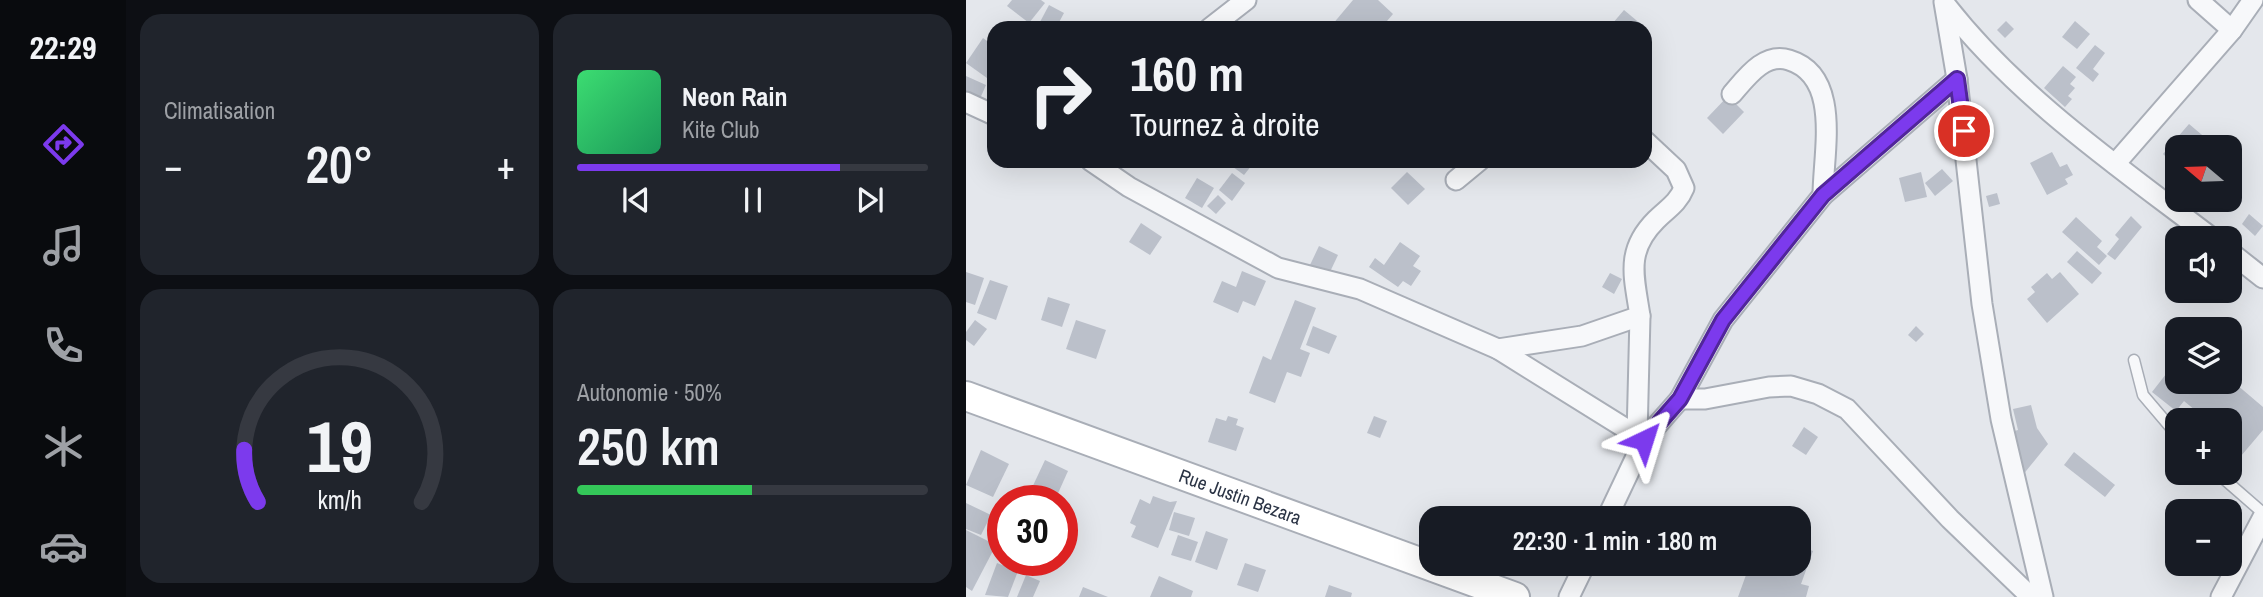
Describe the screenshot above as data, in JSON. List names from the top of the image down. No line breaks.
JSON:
{"streets":{"street":["Rue Justin Bezara"]},"north":"left","page":{"tabs":"22:29","tile":["Climatisation",["Autonomie · 50%","250 km"]],"turn":["160 m","Tournez à droite"],"song":["Neon Rain","Kite Club"],"map_buttons":["+","−"],"heat":["−","20°","+"],"limit":"30","trip":"22:30 · 1 min · 180 m","gauge":["19","km/h"]}}
